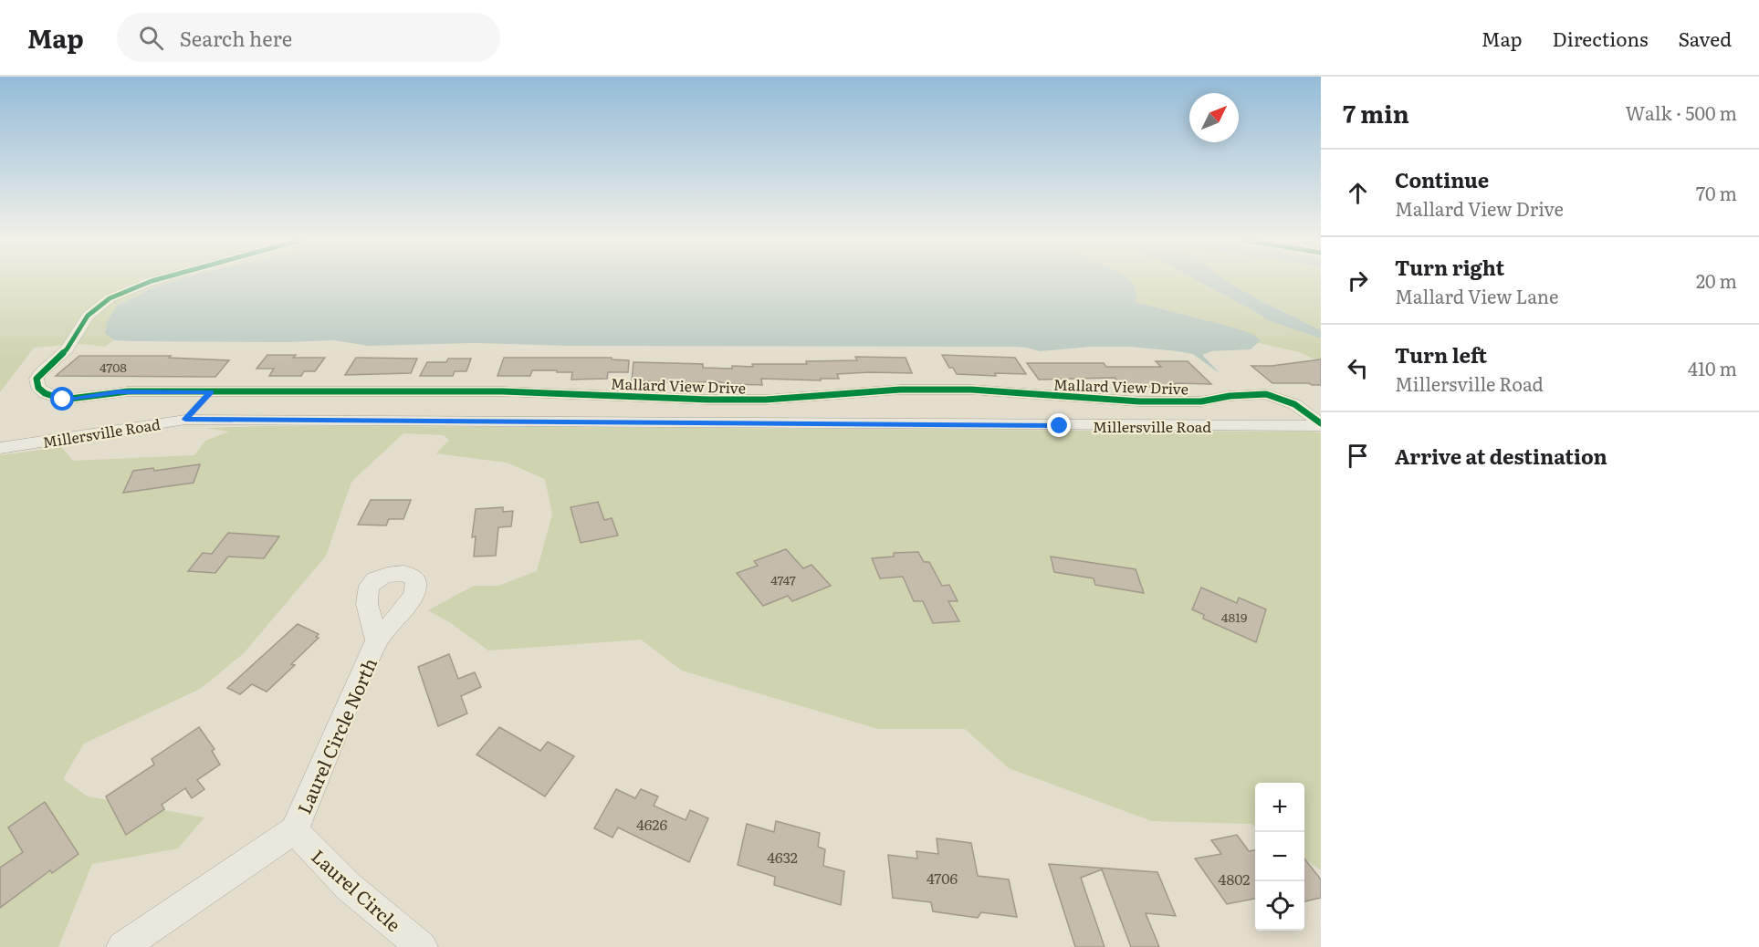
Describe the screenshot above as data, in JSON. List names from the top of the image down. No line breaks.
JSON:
{"streets":{"street":["Mallard View Drive","Millersville Road","Laurel Circle North","Laurel Circle"]},"crossings":[["Mallard View Drive","Millersville Road"],["Laurel Circle North","Laurel Circle"]],"house_numbers":["4708","4747","4819","4626","4632","4706","4802"],"north":"top right","page":{"header":"Map","search":"Search here","nav":["Map","Directions","Saved"],"heading":["7 min","Walk · 500 m"],"list":[["Continue","Mallard View Drive","70 m"],["Turn right","Mallard View Lane","20 m"],["Turn left","Millersville Road","410 m"],"Arrive at destination"],"map_buttons":["+","−"]}}
